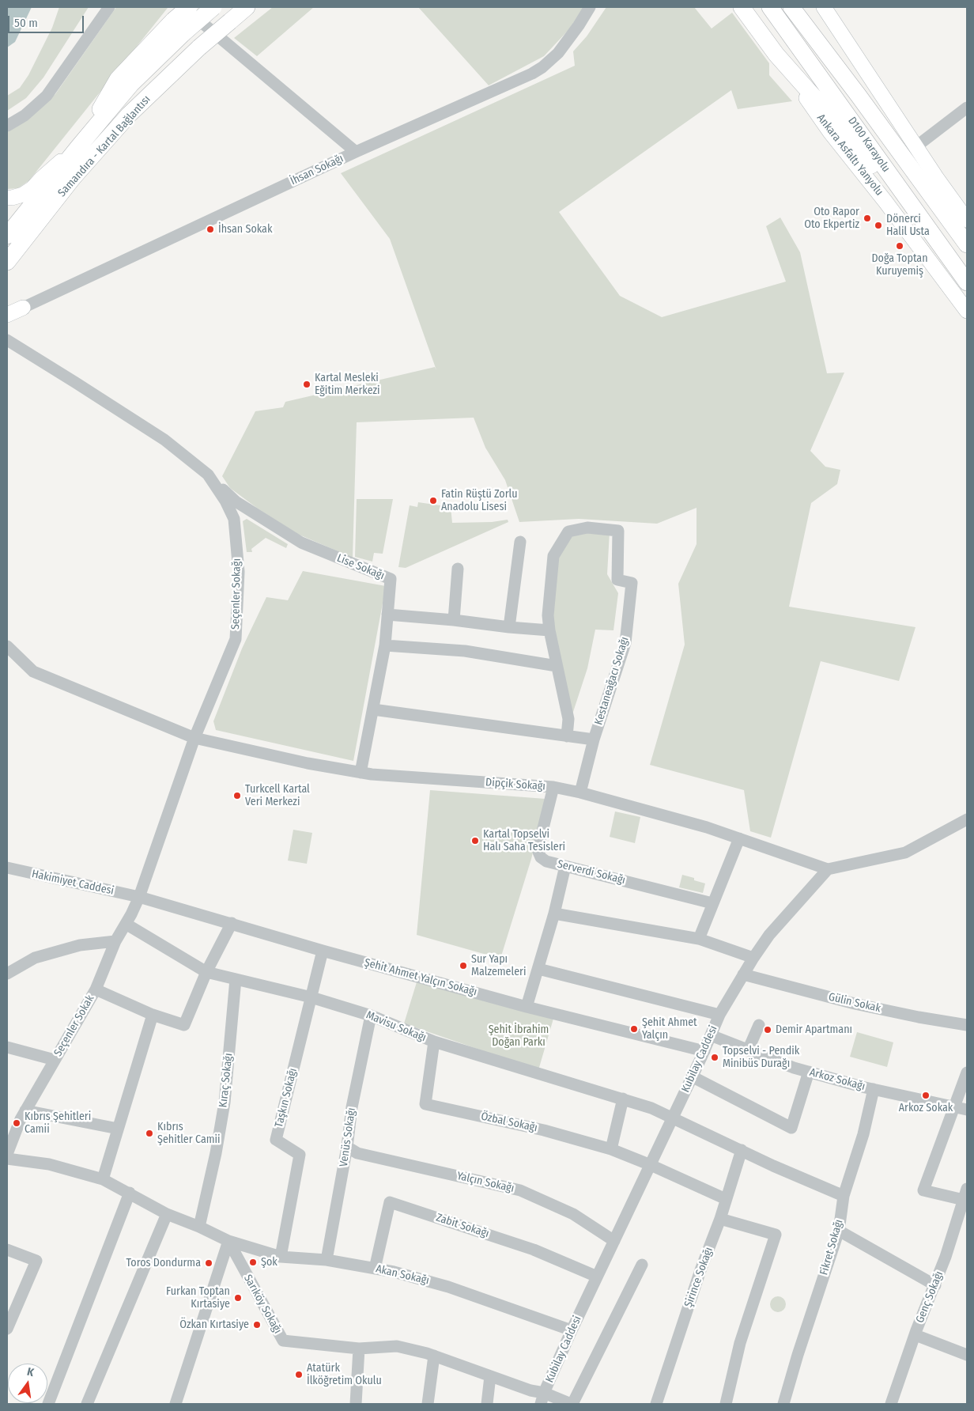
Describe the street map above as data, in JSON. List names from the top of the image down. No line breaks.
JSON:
{"streets":{"highway":["D100 Karayolu","Samandıra - Kartal Bağlantısı"],"main road":["Ankara Asfaltı Yanyolu"],"street":["İhsan Sokağı","Lise Sokağı","Seçenler Sokağı","Kestaneağacı Sokağı","Dipçik Sokağı","Serverdi Sokağı","Hakimiyet Caddesi","Şehit Ahmet Yalçın Sokağı","Gülin Sokak","Seçenler Sokak","Mavisu Sokağı","Kubilay Caddesi","Arkoz Sokağı","Kıraç Sokağı","Taşkın Sokağı","Özbal Sokağı","Venüs Sokağı","Yalçın Sokağı","Zabit Sokağı","Fikret Sokağı","Akan Sokağı","Şirince Sokağı","Genç Sokağı","Sarıköy Sokağı"]},"crossings":[["Lise Sokağı","Seçenler Sokağı"],["Lise Sokağı","Dipçik Sokağı"],["Seçenler Sokağı","Dipçik Sokağı"],["Seçenler Sokağı","Hakimiyet Caddesi"],["Seçenler Sokağı","Şehit Ahmet Yalçın Sokağı"],["Seçenler Sokağı","Seçenler Sokak"],["Kestaneağacı Sokağı","Dipçik Sokağı"],["Dipçik Sokağı","Serverdi Sokağı"],["Dipçik Sokağı","Kubilay Caddesi"],["Hakimiyet Caddesi","Şehit Ahmet Yalçın Sokağı"],["Hakimiyet Caddesi","Seçenler Sokak"],["Şehit Ahmet Yalçın Sokağı","Seçenler Sokak"],["Şehit Ahmet Yalçın Sokağı","Kubilay Caddesi"],["Şehit Ahmet Yalçın Sokağı","Taşkın Sokağı"],["Gülin Sokak","Kubilay Caddesi"],["Seçenler Sokak","Mavisu Sokağı"],["Mavisu Sokağı","Kubilay Caddesi"],["Mavisu Sokağı","Kıraç Sokağı"],["Mavisu Sokağı","Taşkın Sokağı"],["Mavisu Sokağı","Özbal Sokağı"],["Mavisu Sokağı","Venüs Sokağı"],["Mavisu Sokağı","Fikret Sokağı"],["Mavisu Sokağı","Şirince Sokağı"],["Kubilay Caddesi","Arkoz Sokağı"],["Kubilay Caddesi","Özbal Sokağı"],["Kubilay Caddesi","Yalçın Sokağı"],["Kubilay Caddesi","Zabit Sokağı"],["Kubilay Caddesi","Akan Sokağı"],["Kubilay Caddesi","Sarıköy Sokağı"],["Arkoz Sokağı","Fikret Sokağı"],["Taşkın Sokağı","Akan Sokağı"],["Özbal Sokağı","Şirince Sokağı"],["Venüs Sokağı","Yalçın Sokağı"],["Venüs Sokağı","Akan Sokağı"],["Zabit Sokağı","Akan Sokağı"],["Akan Sokağı","Sarıköy Sokağı"]],"parks":["Şehit İbrahim Doğan Parkı"],"places":["Oto Rapor Oto Ekpertiz","Dönerci Halil Usta","İhsan Sokak","Doğa Toptan Kuruyemiş","Kartal Mesleki Eğitim Merkezi","Fatin Rüştü Zorlu Anadolu Lisesi","Turkcell Kartal Veri Merkezi","Kartal Topselvi Halı Saha Tesisleri","Sur Yapı Malzemeleri","Şehit Ahmet Yalçın","Demir Apartmanı","Topselvi - Pendik Minibüs Durağı","Arkoz Sokak","Kıbrıs Şehi̇tleri̇ Cami̇i̇","Kıbrıs Şehitler Camii","Şok","Toros Dondurma","Furkan Toptan Kırtasiye","Özkan Kırtasiye","Atatürk İlköğretim Okulu"],"scale_bar":"50 m","north":"top"}
